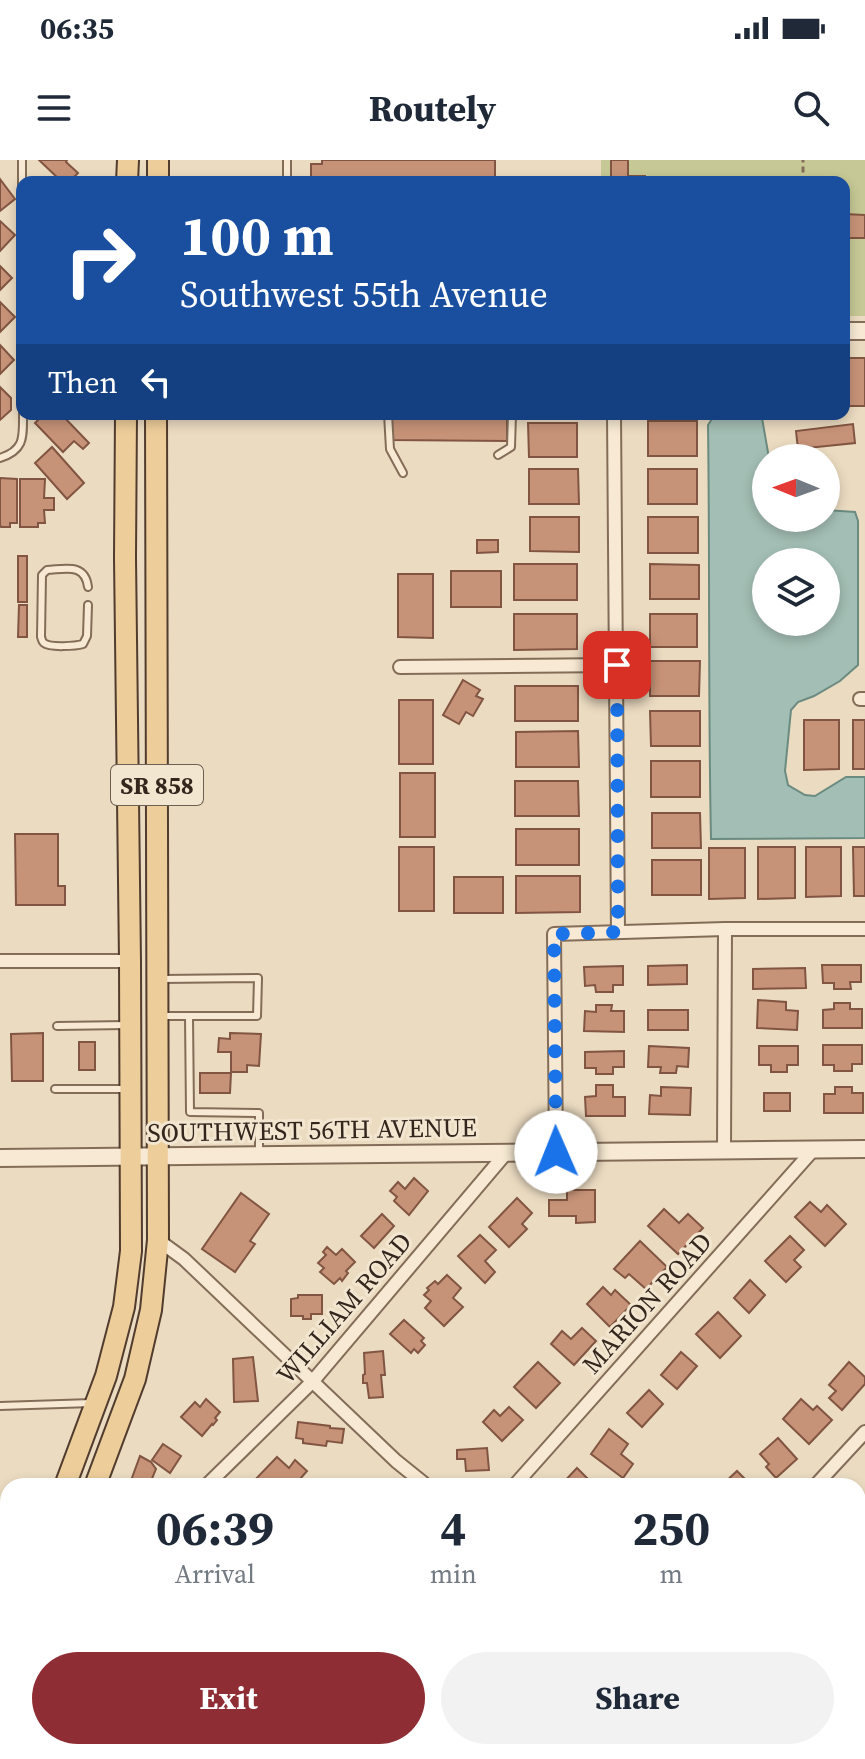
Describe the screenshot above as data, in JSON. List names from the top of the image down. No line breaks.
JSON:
{"streets":{"main road":["SR 858"],"street":["SOUTHWEST 56TH AVENUE","MARION ROAD","WILLIAM ROAD"]},"crossings":[["SR 858","SOUTHWEST 56TH AVENUE"],["SOUTHWEST 56TH AVENUE","MARION ROAD"],["SOUTHWEST 56TH AVENUE","WILLIAM ROAD"]],"north":"left","page":{"status":"06:35","header":"Routely","turn":["100 m","Southwest 55th Avenue"],"then":"Then","eta":["06:39","Arrival","4","min","250","m"],"buttons":["Exit","Share"]}}
